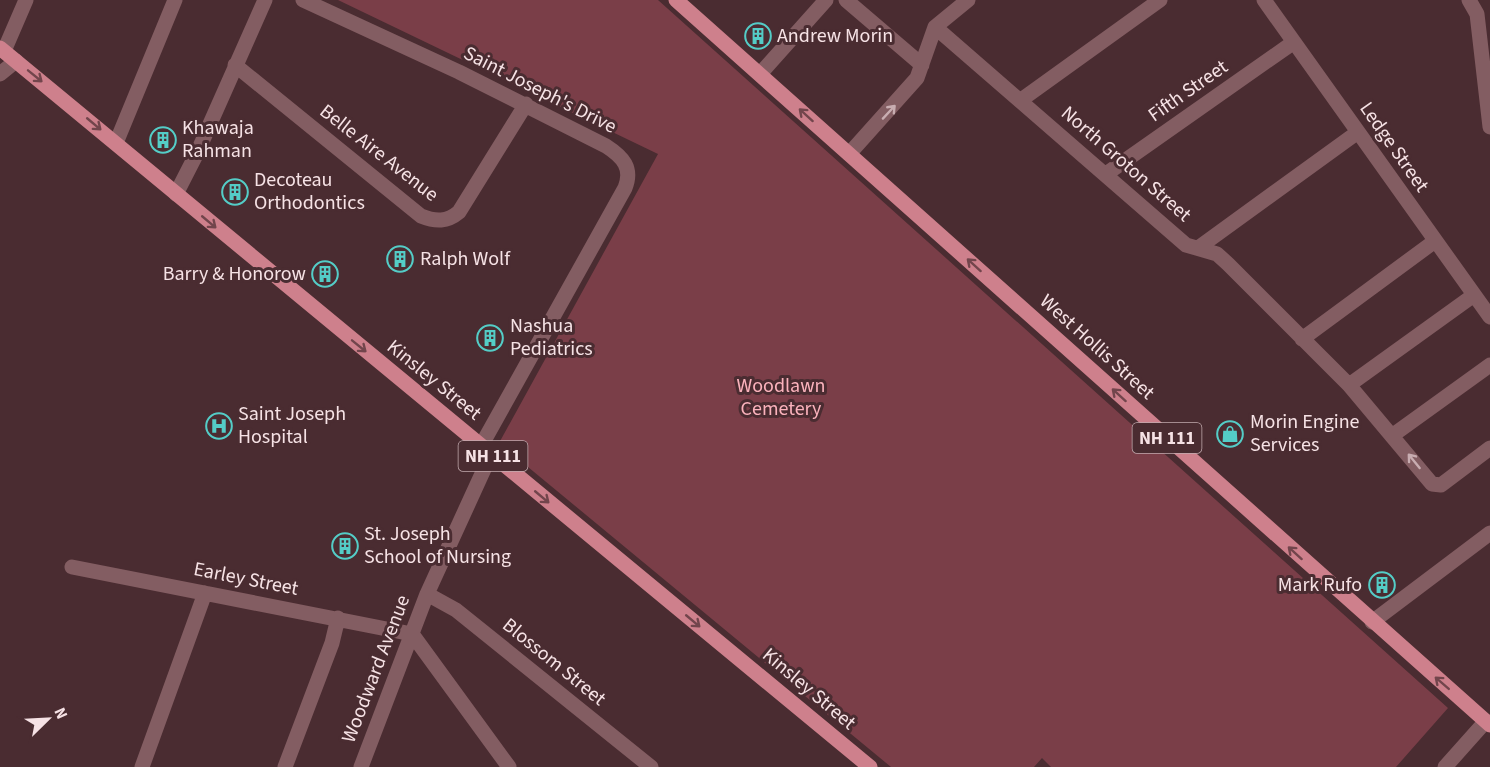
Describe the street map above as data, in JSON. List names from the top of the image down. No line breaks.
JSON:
{"streets":{"main road":["West Hollis Street","Kinsley Street","NH 111"],"street":["Saint Joseph's Drive","Fifth Street","Ledge Street","Belle Aire Avenue","North Groton Street","Earley Street","Blossom Street","Woodward Avenue"]},"crossings":[["Saint Joseph's Drive","Belle Aire Avenue"],["Saint Joseph's Drive","Kinsley Street"],["Saint Joseph's Drive","Woodward Avenue"],["Fifth Street","Ledge Street"],["Fifth Street","North Groton Street"],["Kinsley Street","Woodward Avenue"],["Earley Street","Woodward Avenue"],["Blossom Street","Woodward Avenue"]],"one_way":["West Hollis Street","Kinsley Street"],"parks":["Woodlawn Cemetery"],"places":{"building":["Andrew Morin","Khawaja Rahman","Decoteau Orthodontics","Ralph Wolf","Barry & Honorow","Nashua Pediatrics","St. Joseph School of Nursing","Mark Rufo"],"hospital":["Saint Joseph Hospital"],"shop":["Morin Engine Services"]},"north":"top right"}
